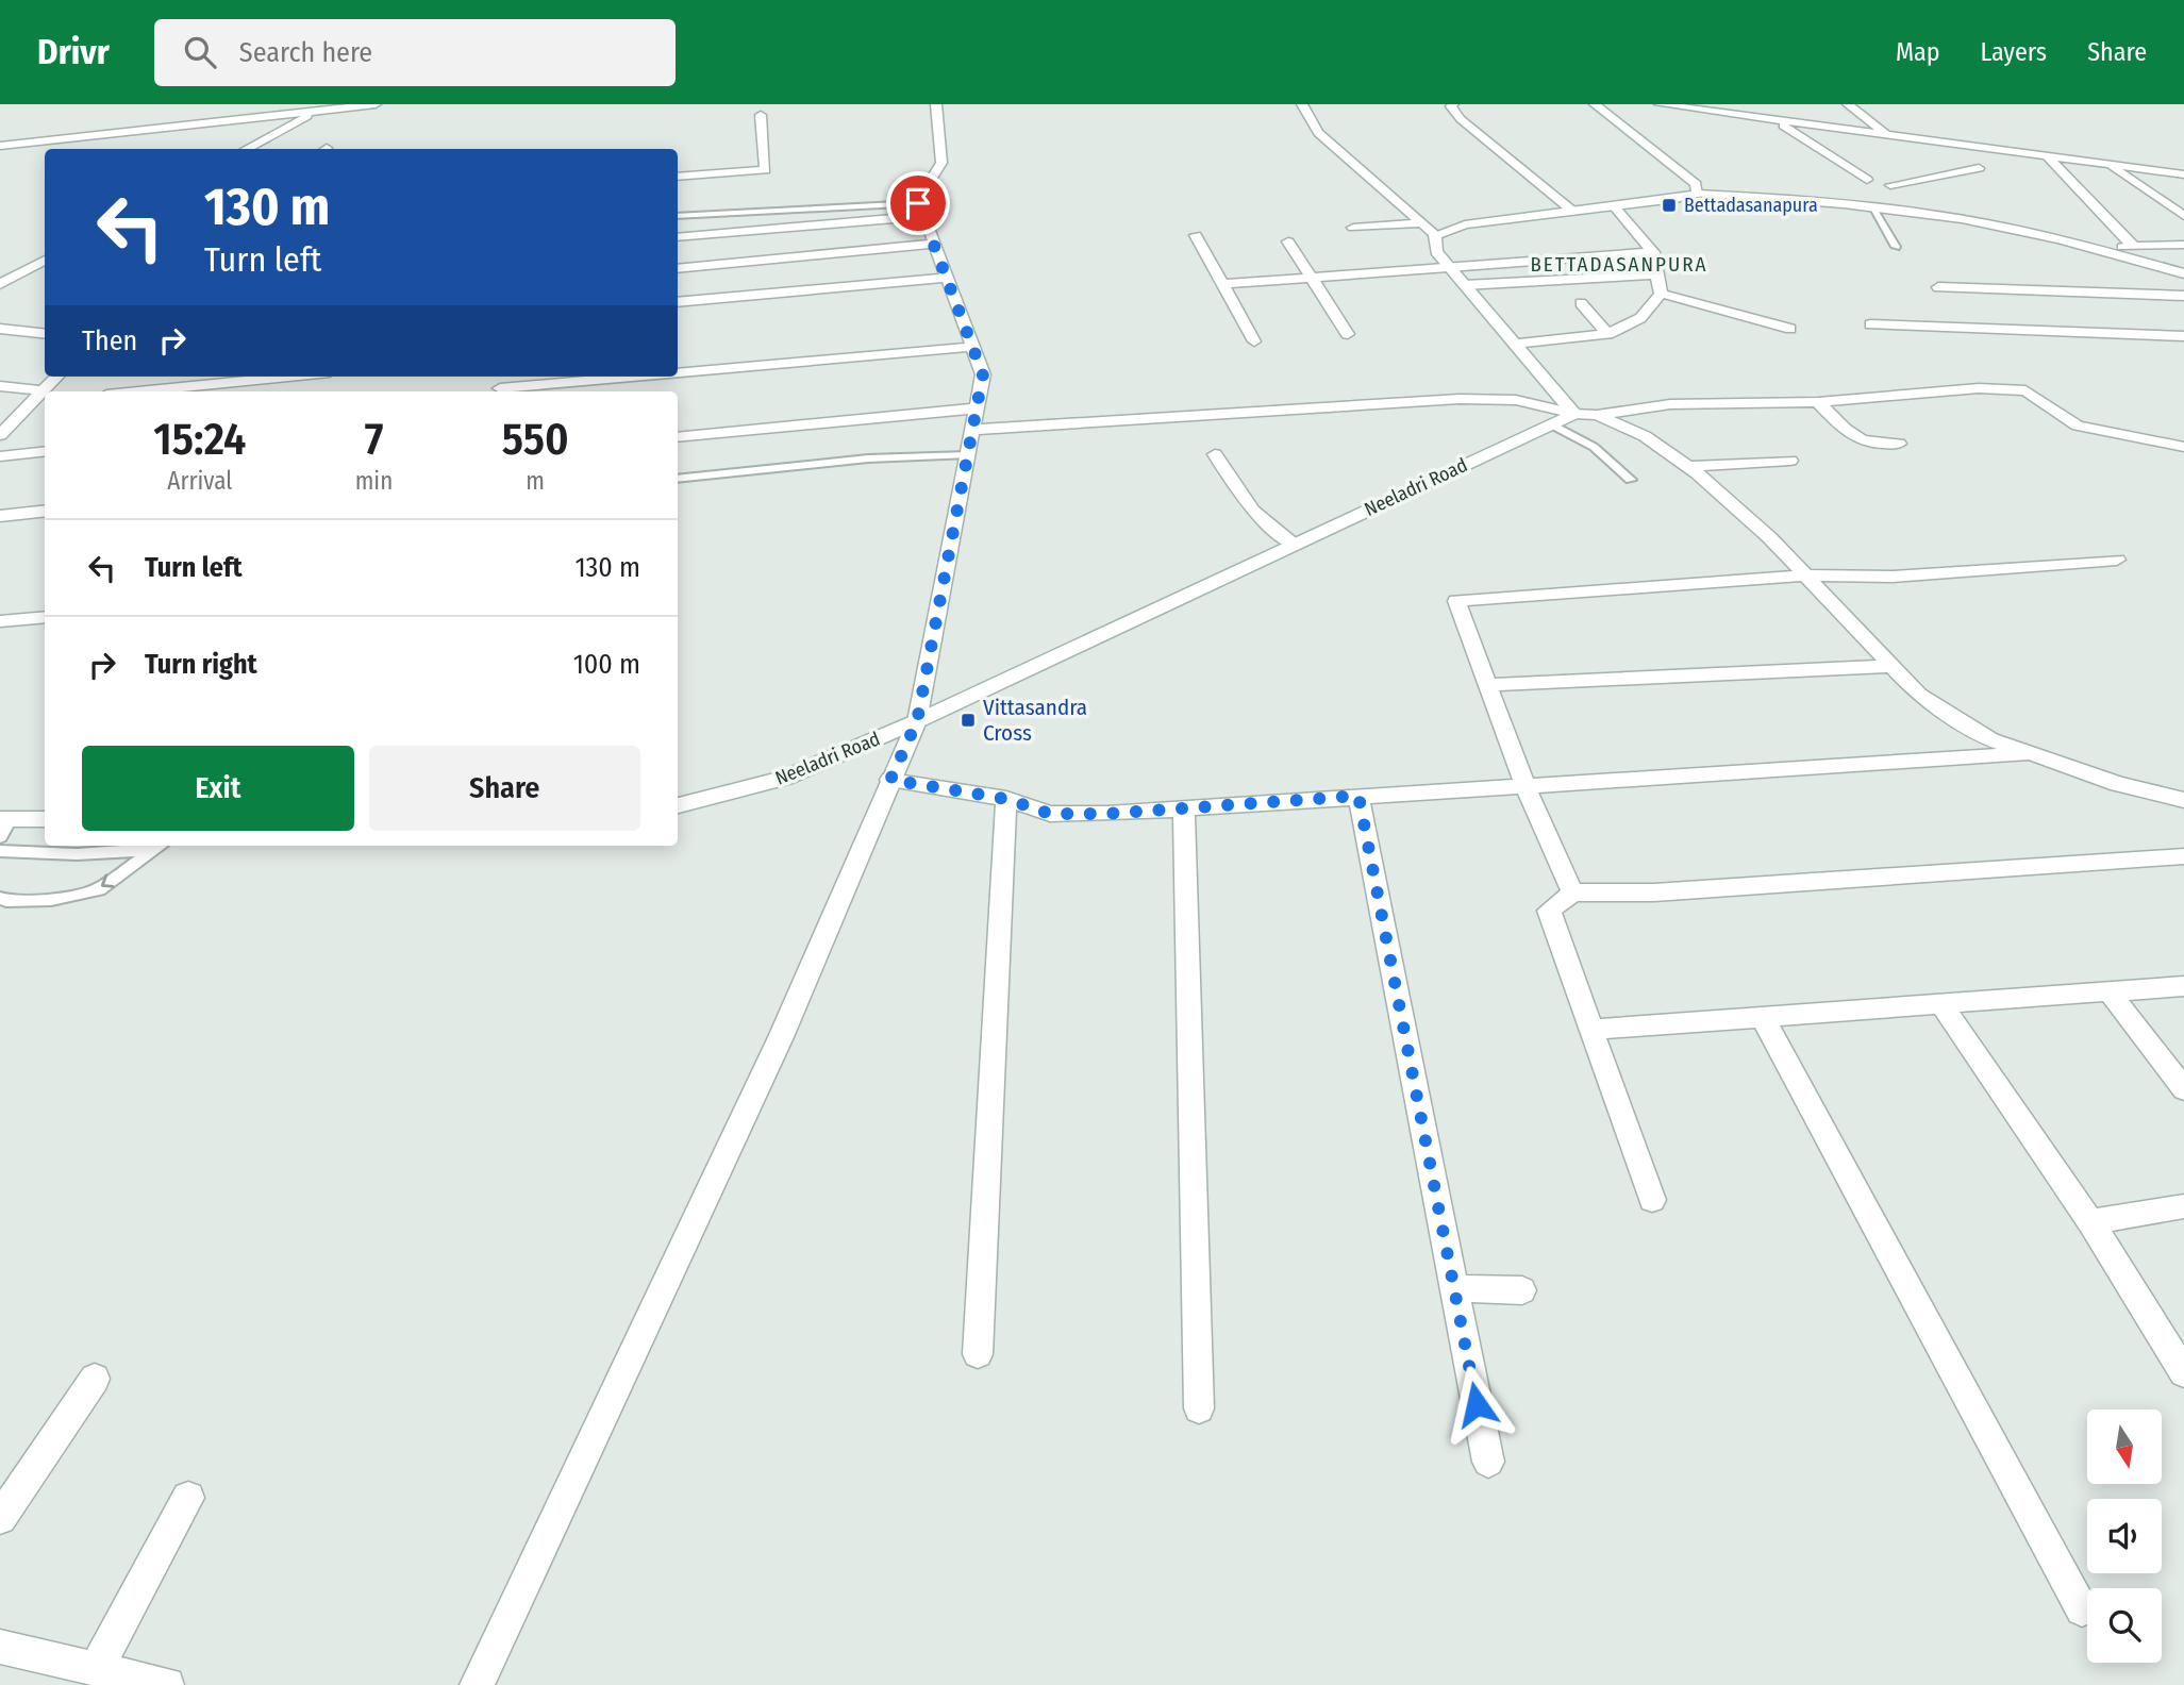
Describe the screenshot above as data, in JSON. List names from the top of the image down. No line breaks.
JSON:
{"streets":{"street":["Neeladri Road"]},"districts":["BETTADASANPURA"],"places":{"transit":["Bettadasanapura","Vittasandra Cross"]},"north":"bottom","page":{"header":"Drivr","search":"Search here","nav":["Map","Layers","Share"],"turn":["130 m","Turn left"],"then":"Then","eta":["15:24","Arrival","7","min","550","m"],"list":[{"name":"Turn left","value":"130 m"},{"name":"Turn right","value":"100 m"}],"buttons":["Exit","Share"]}}
